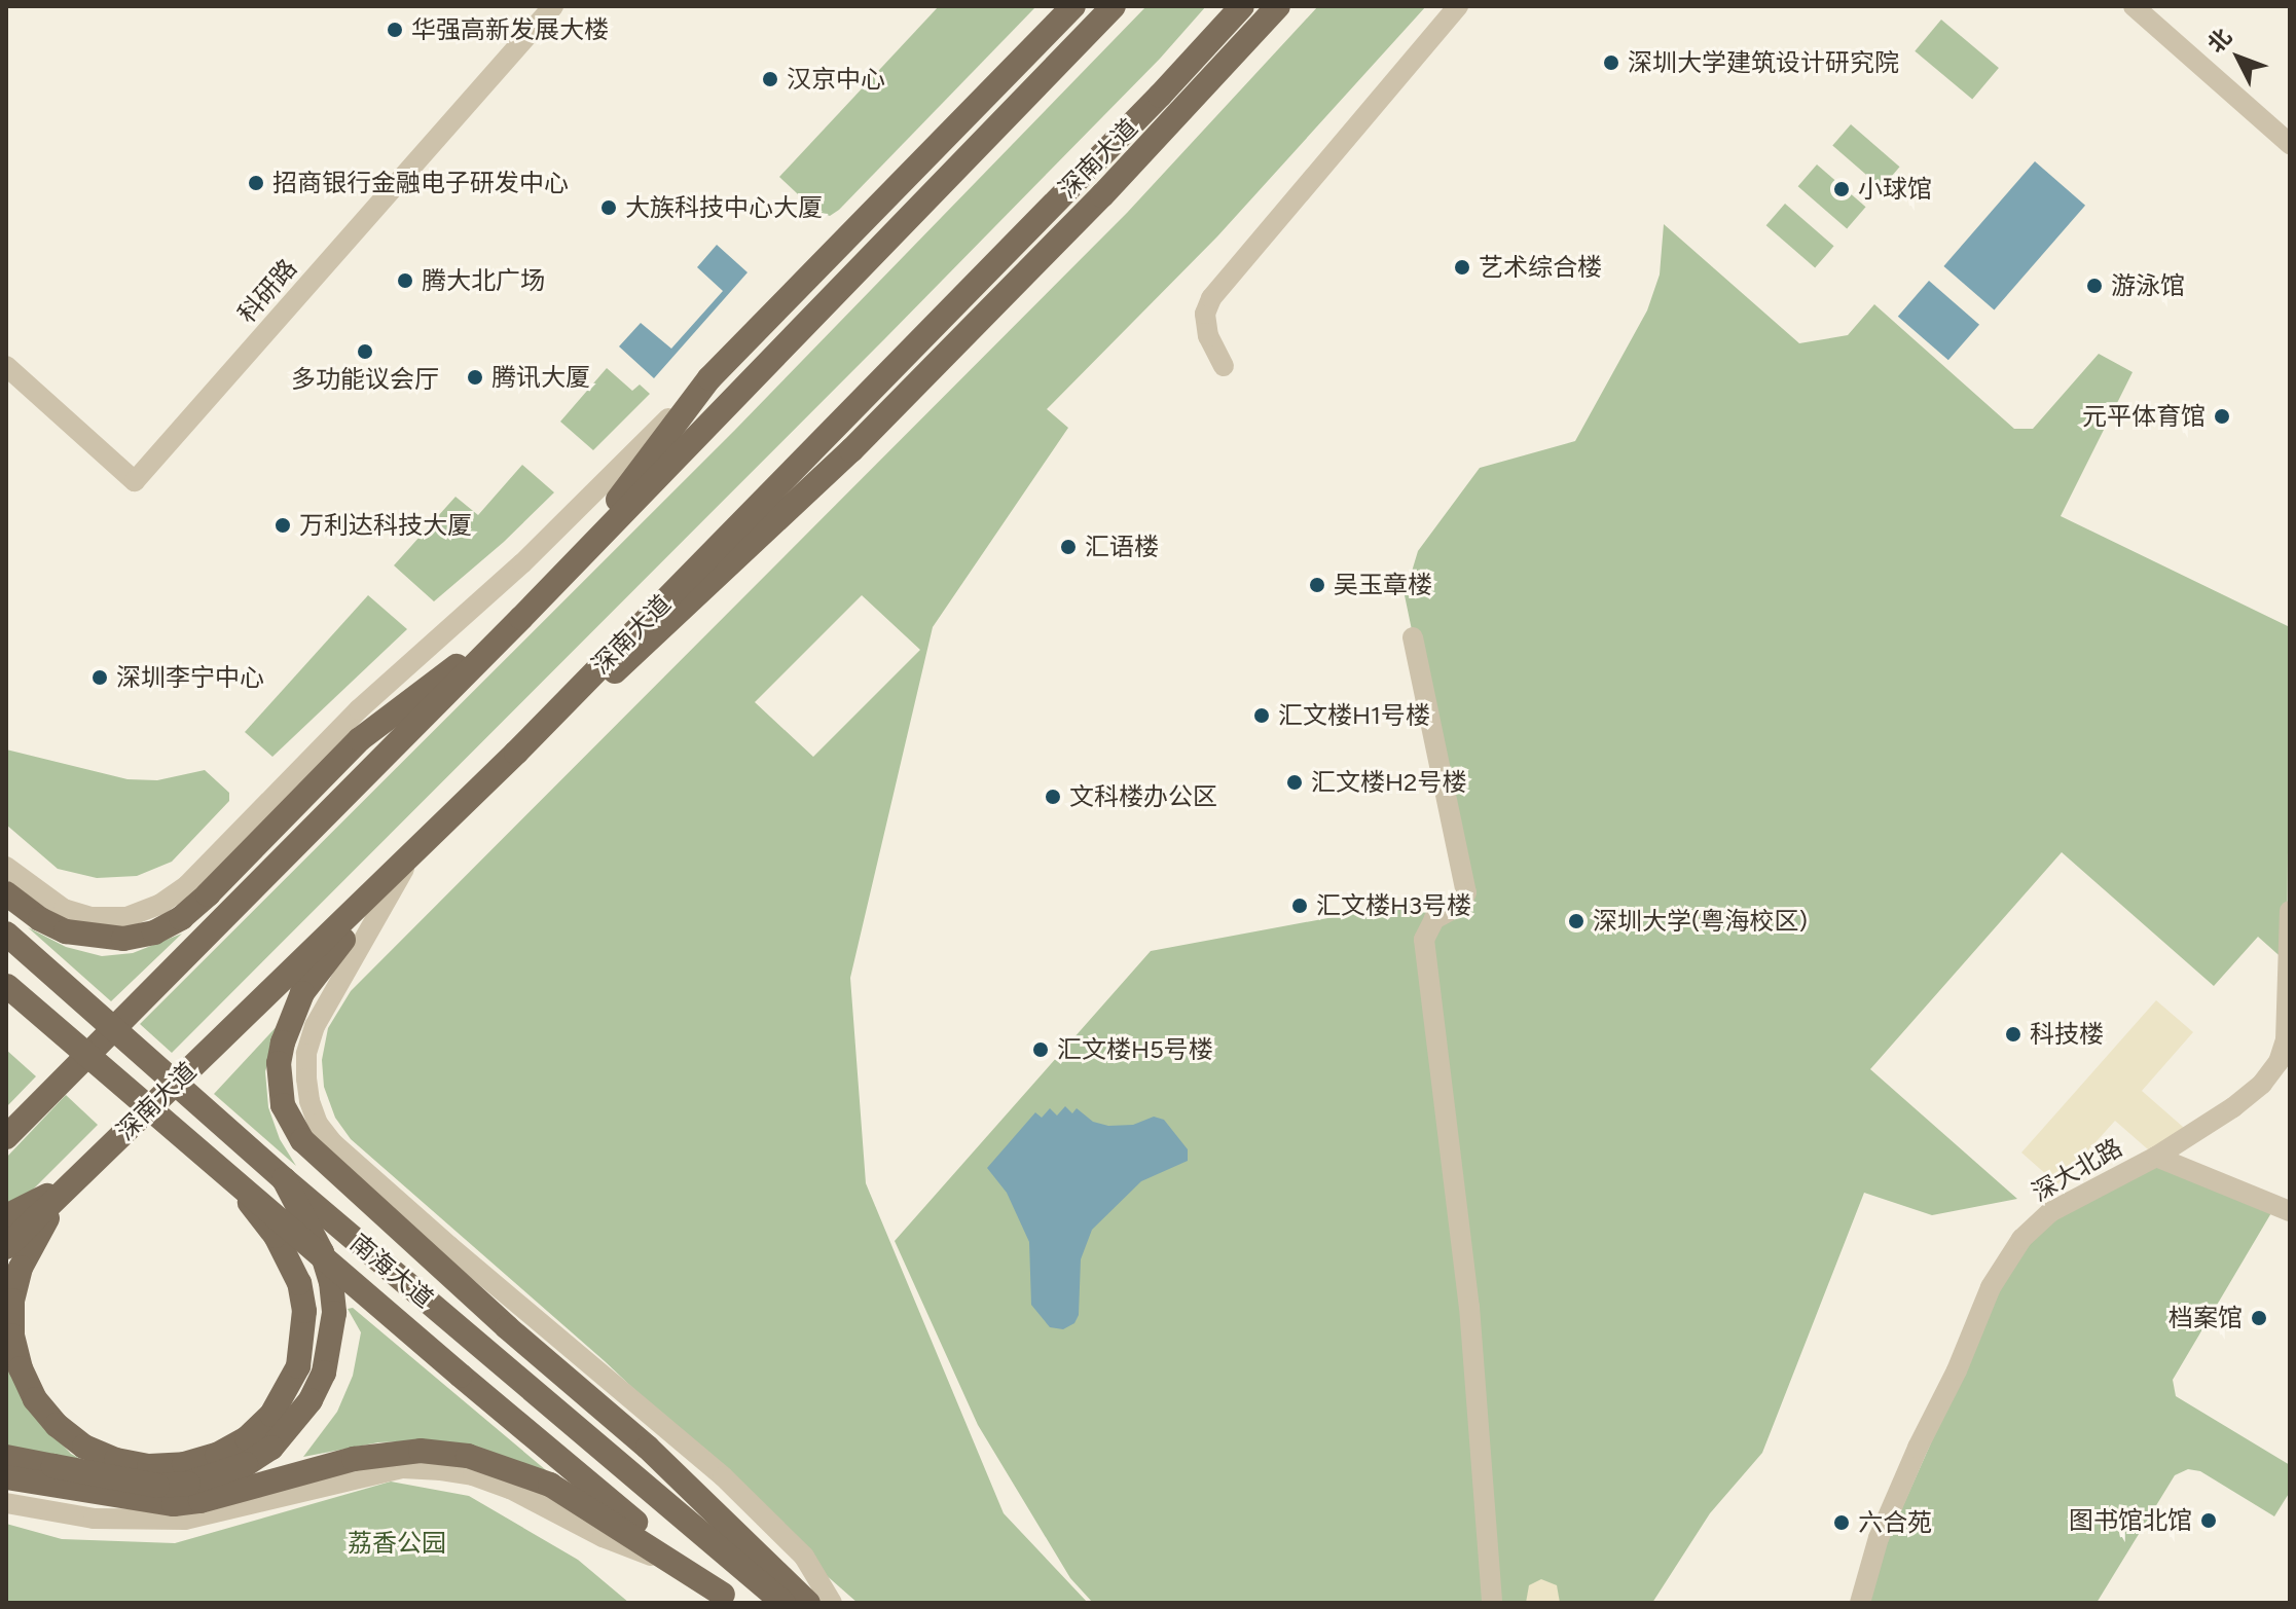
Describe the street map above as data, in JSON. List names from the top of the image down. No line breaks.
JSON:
{"streets":{"main road":["深南大道","南海大道"],"street":["科研路","深大北路"]},"parks":["荔香公园"],"places":["华强高新发展大楼","深圳大学建筑设计研究院","汉京中心","招商银行金融电子研发中心","小球馆","大族科技中心大厦","艺术综合楼","腾大北广场","游泳馆","多功能议会厅","腾讯大厦","元平体育馆","万利达科技大厦","汇语楼","吴玉章楼","深圳李宁中心","汇文楼H1号楼","汇文楼H2号楼","文科楼办公区","汇文楼H3号楼","深圳大学(粤海校区)","科技楼","汇文楼H5号楼","档案馆","图书馆北馆","六合苑"],"north":"top left"}
